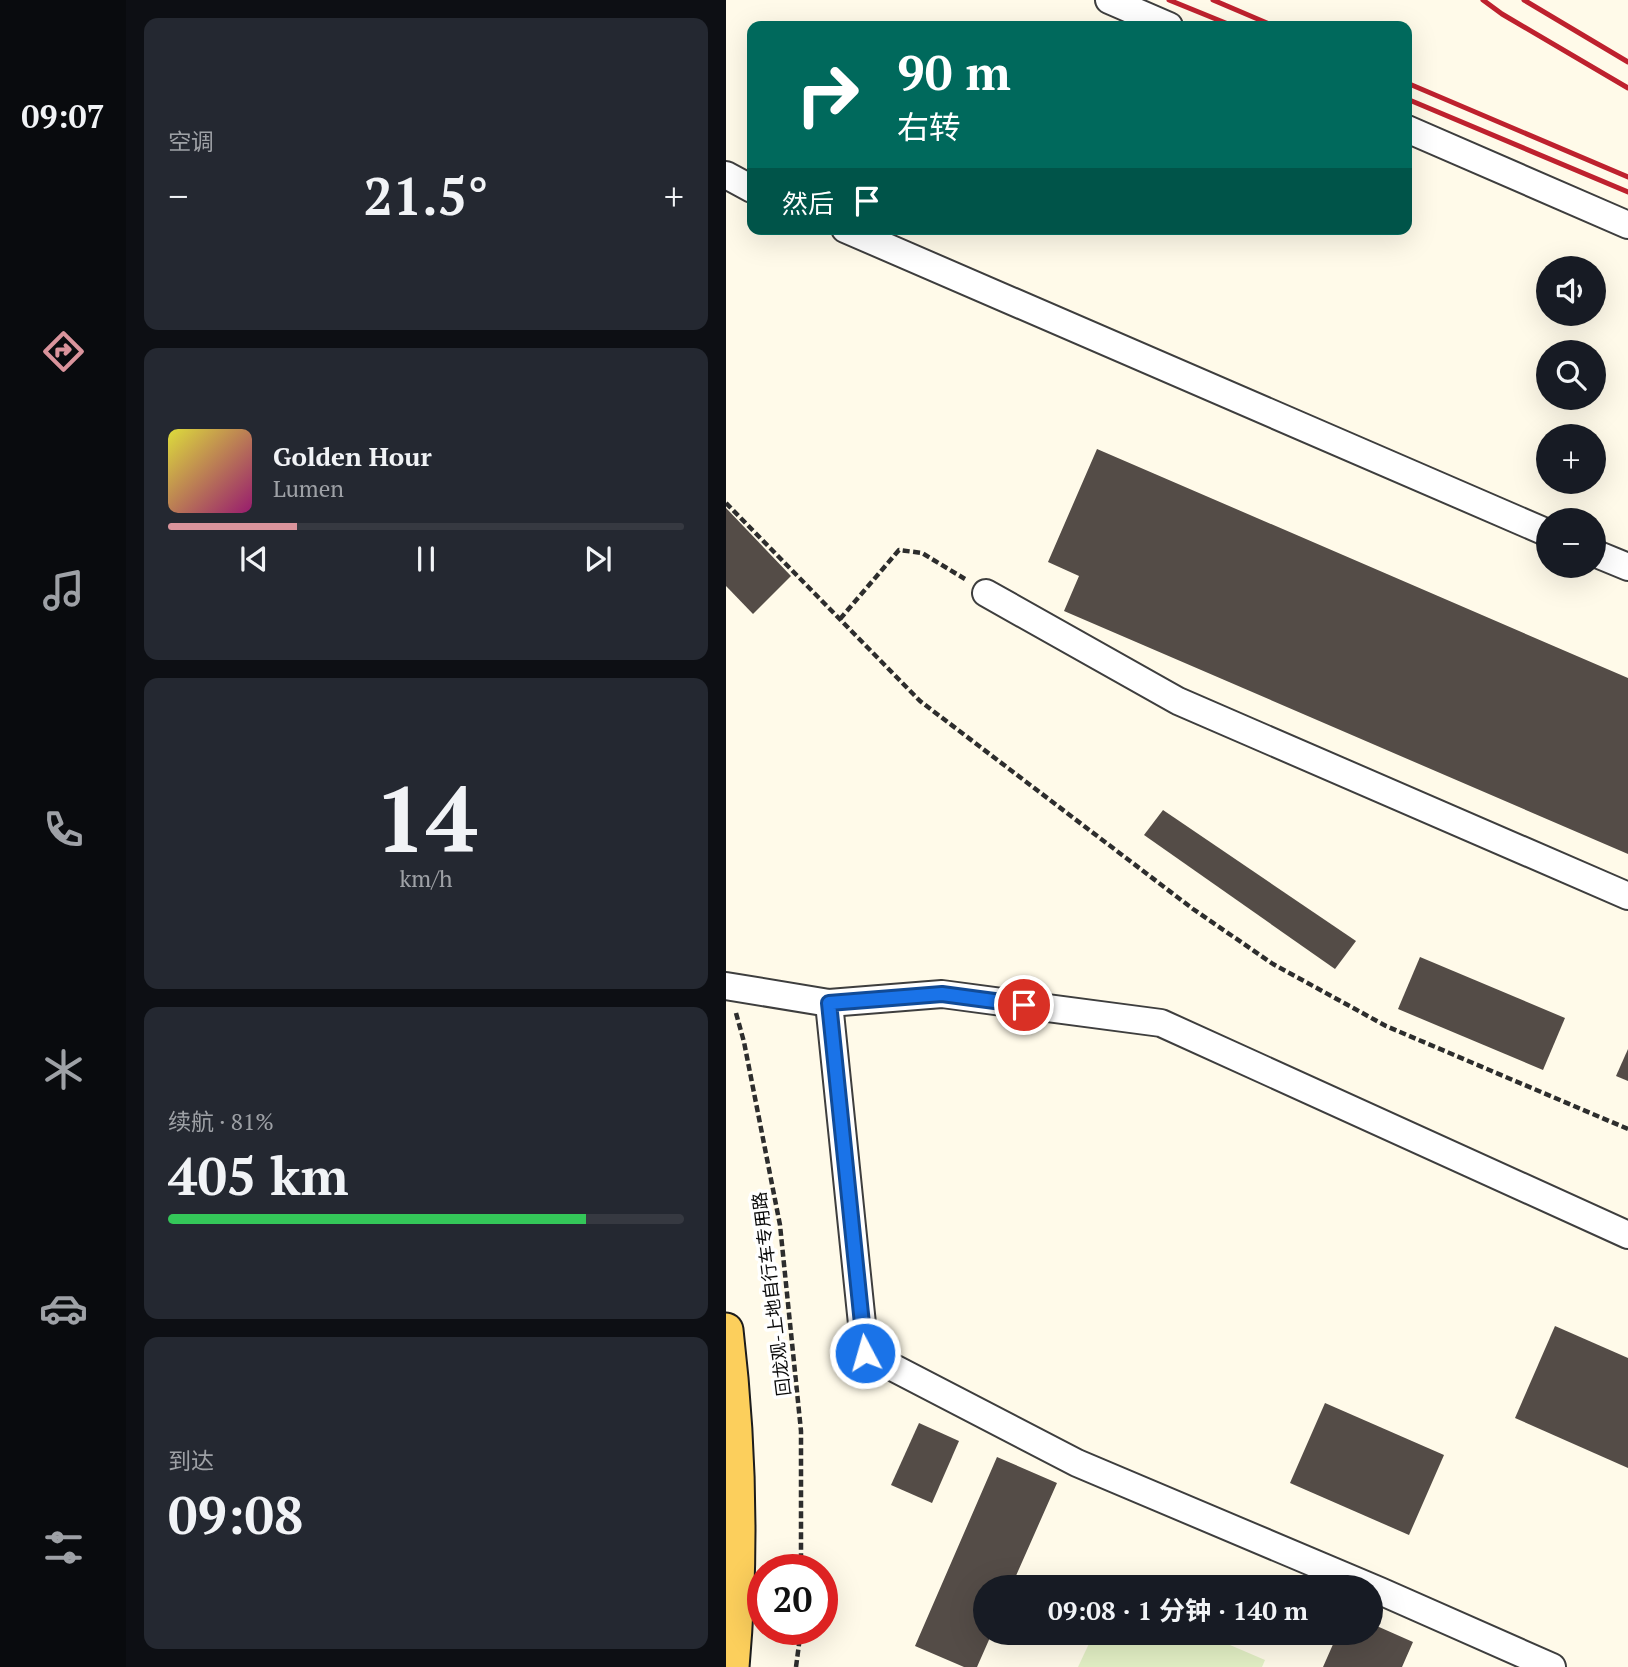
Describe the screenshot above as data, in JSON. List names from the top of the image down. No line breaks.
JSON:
{"streets":{"path":["回龙观-上地自行车专用路"]},"page":{"tabs":"09:07","tile":["空调",["14","km/h"],["续航 · 81%","405 km"],["到达","09:08"]],"turn":["90 m","右转"],"heat":["−","21.5°","+"],"then":"然后","map_buttons":["+","−"],"song":["Golden Hour","Lumen"],"limit":"20","trip":"09:08 · 1 分钟 · 140 m"}}
